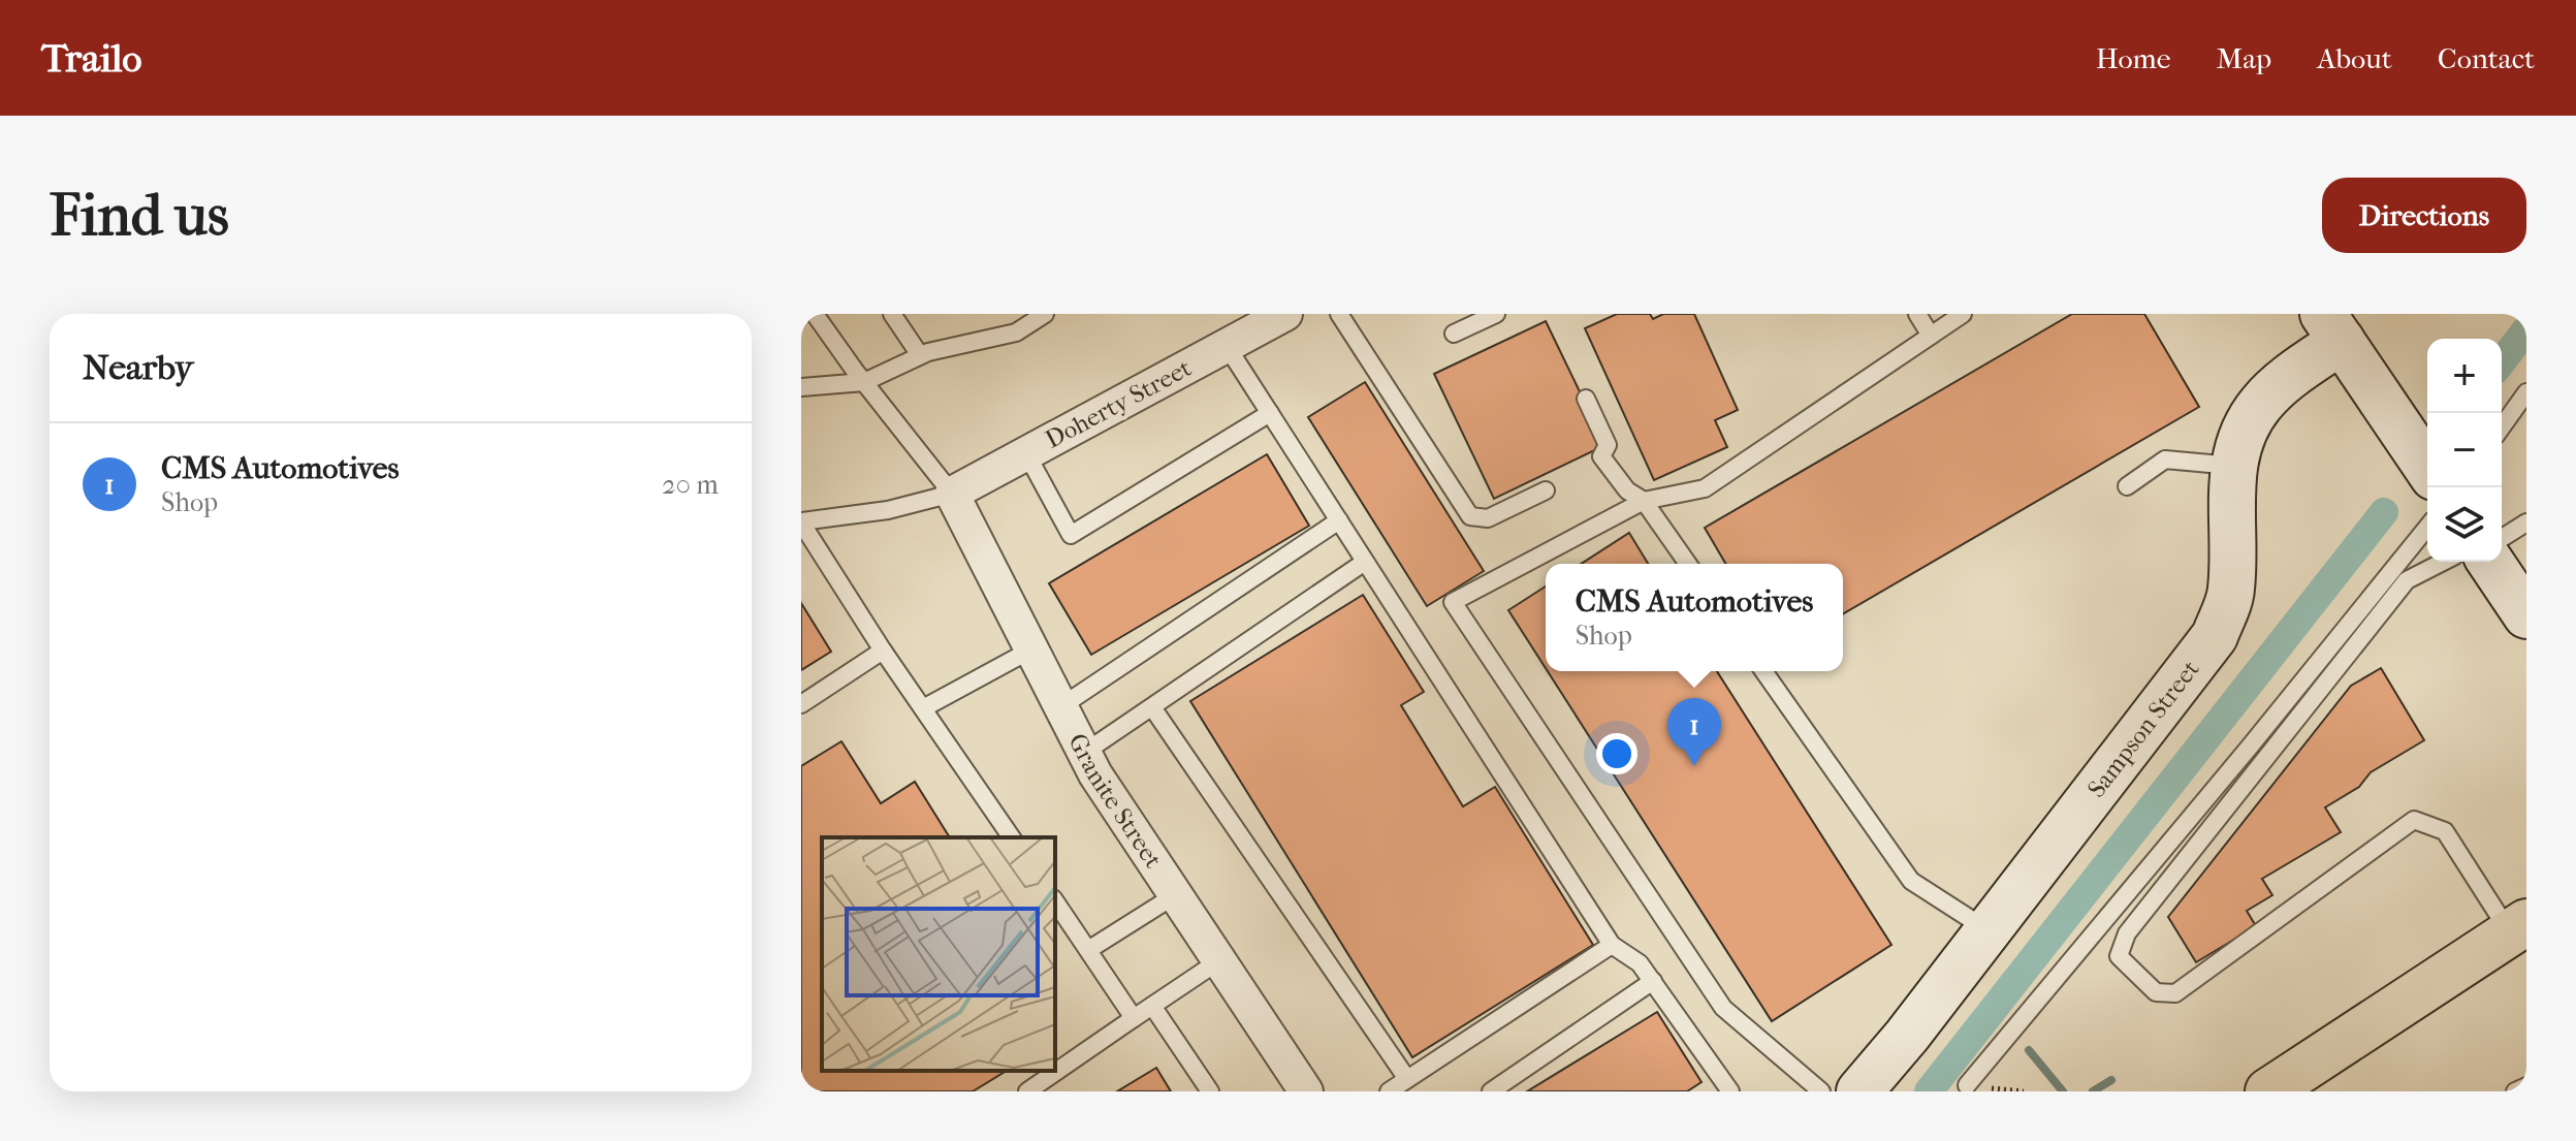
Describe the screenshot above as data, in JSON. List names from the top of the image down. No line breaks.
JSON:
{"streets":{"street":["Doherty Street","Sampson Street","Granite Street"]},"crossings":[["Doherty Street","Granite Street"]],"page":{"header":"Trailo","nav":["Home","Map","About","Contact"],"buttons":"Directions","title":"Find us","heading":"Nearby","map_buttons":["+","−"],"list":[{"mark":"1","name":"CMS Automotives","note":"Shop","value":"20 m"}],"popup":["CMS Automotives","Shop"],"pins":"1"}}
